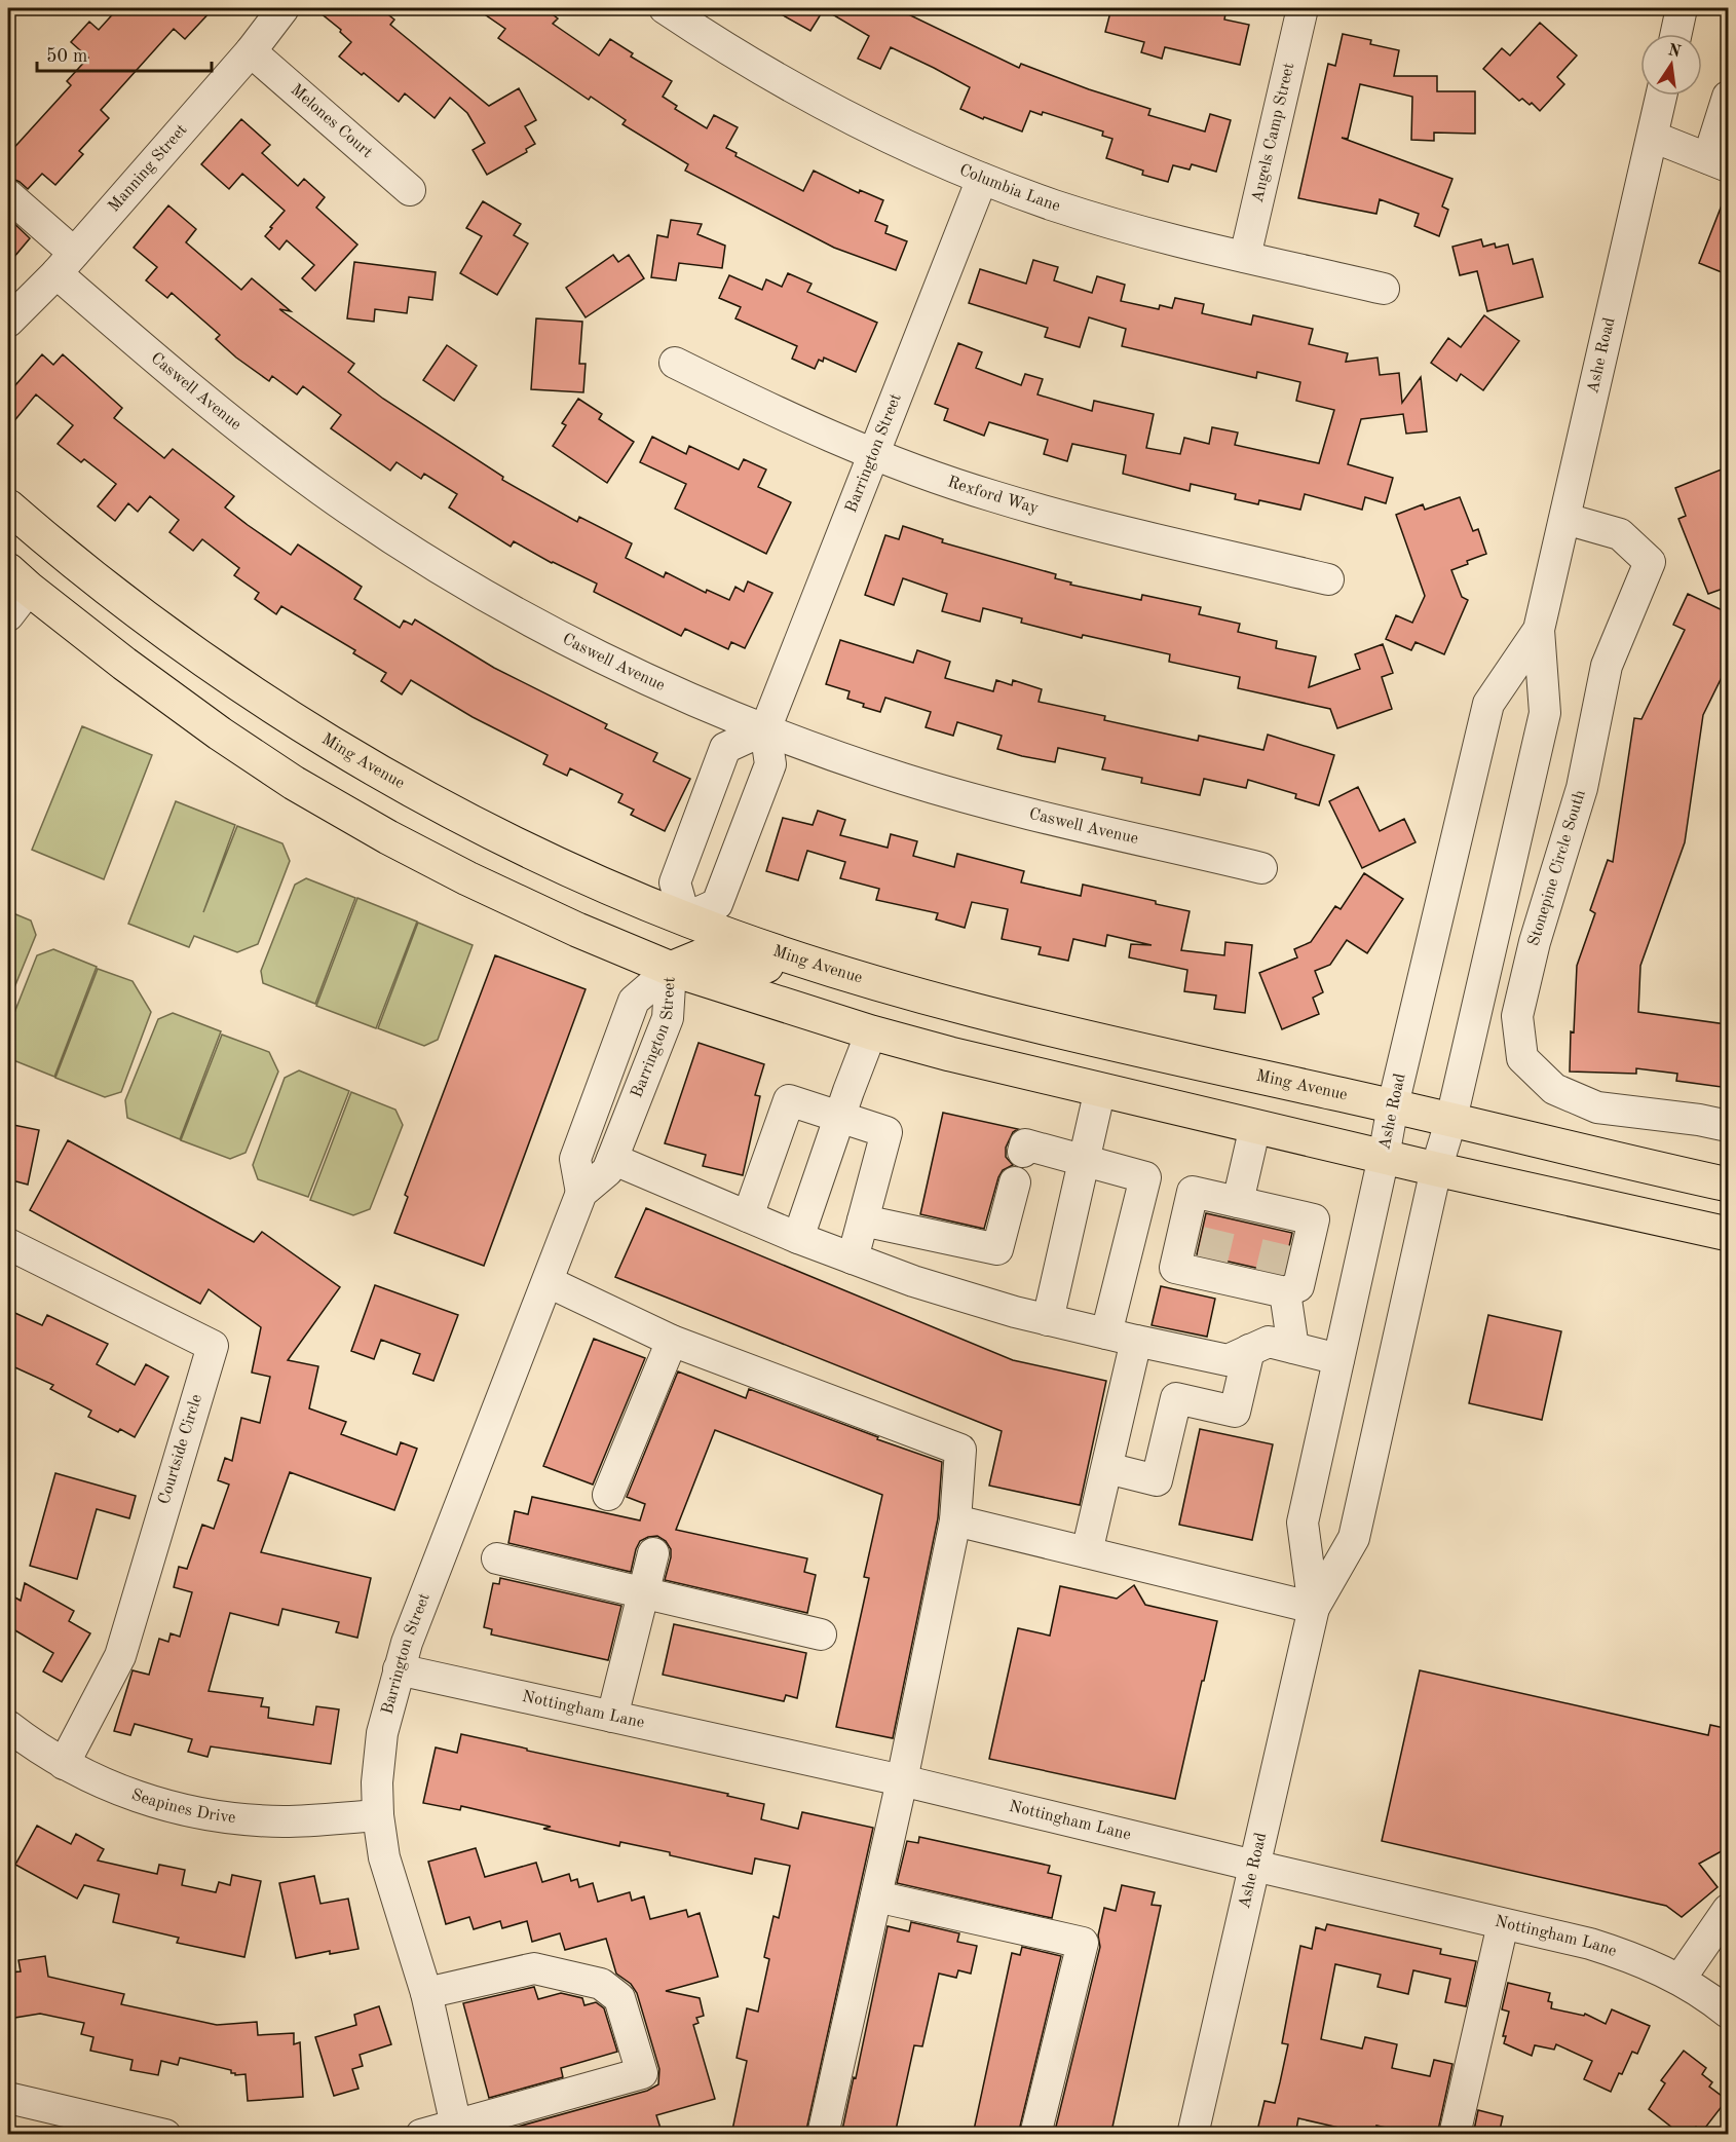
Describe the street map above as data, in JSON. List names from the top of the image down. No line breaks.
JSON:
{"streets":{"main road":["Ming Avenue"],"street":["Melones Court","Angels Camp Street","Manning Street","Columbia Lane","Ashe Road","Caswell Avenue","Barrington Street","Rexford Way","Stonepine Circle South","Courtside Circle","Nottingham Lane","Seapines Drive"]},"crossings":[["Melones Court","Manning Street"],["Angels Camp Street","Columbia Lane"],["Manning Street","Caswell Avenue"],["Columbia Lane","Barrington Street"],["Ashe Road","Ming Avenue"],["Ashe Road","Stonepine Circle South"],["Ashe Road","Nottingham Lane"],["Caswell Avenue","Barrington Street"],["Barrington Street","Rexford Way"],["Barrington Street","Ming Avenue"],["Barrington Street","Nottingham Lane"],["Barrington Street","Seapines Drive"],["Courtside Circle","Seapines Drive"]],"scale_bar":"50 m","north":"top"}
